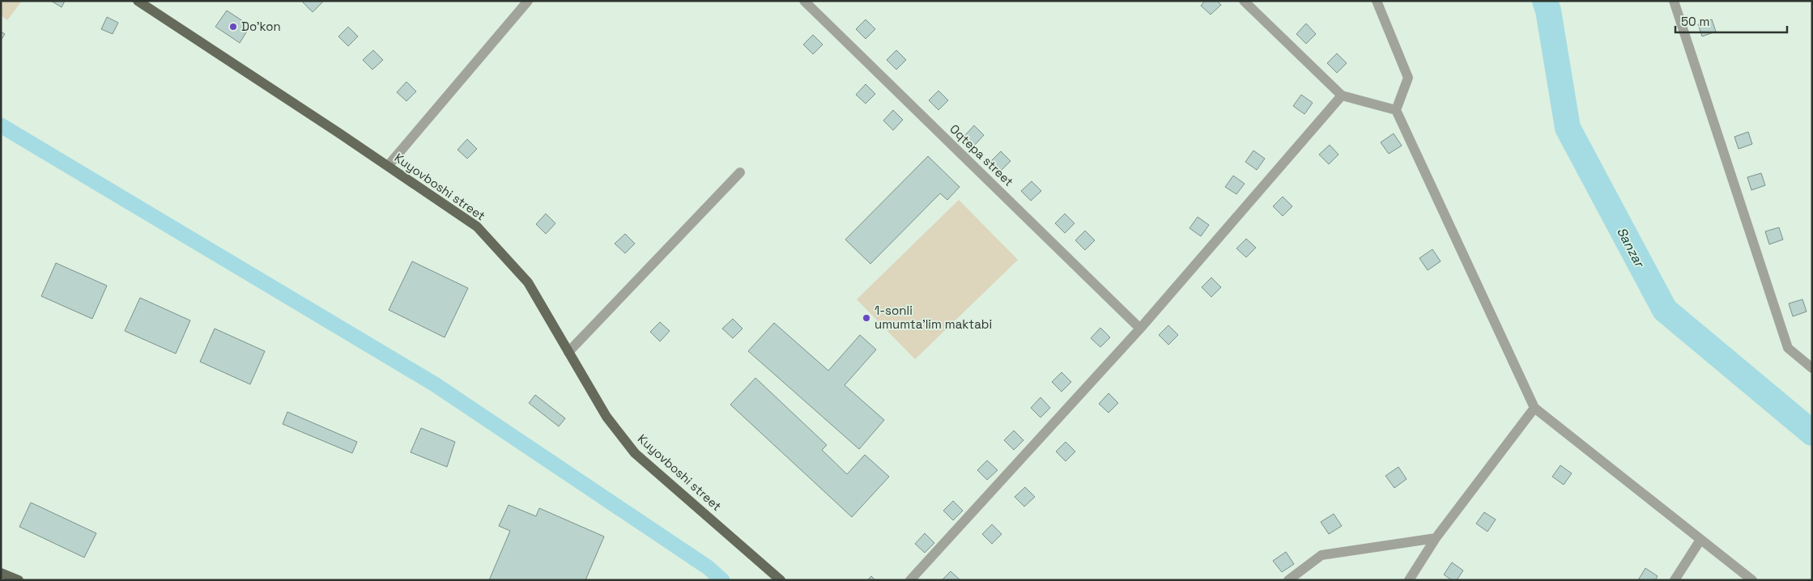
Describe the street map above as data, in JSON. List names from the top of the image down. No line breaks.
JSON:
{"streets":{"main road":["Kuyovboshi street"],"street":["Oqtepa street"]},"water":["Sanzar"],"places":["Do'kon","1-sonli umumta'lim maktabi"],"scale_bar":"50 m"}
